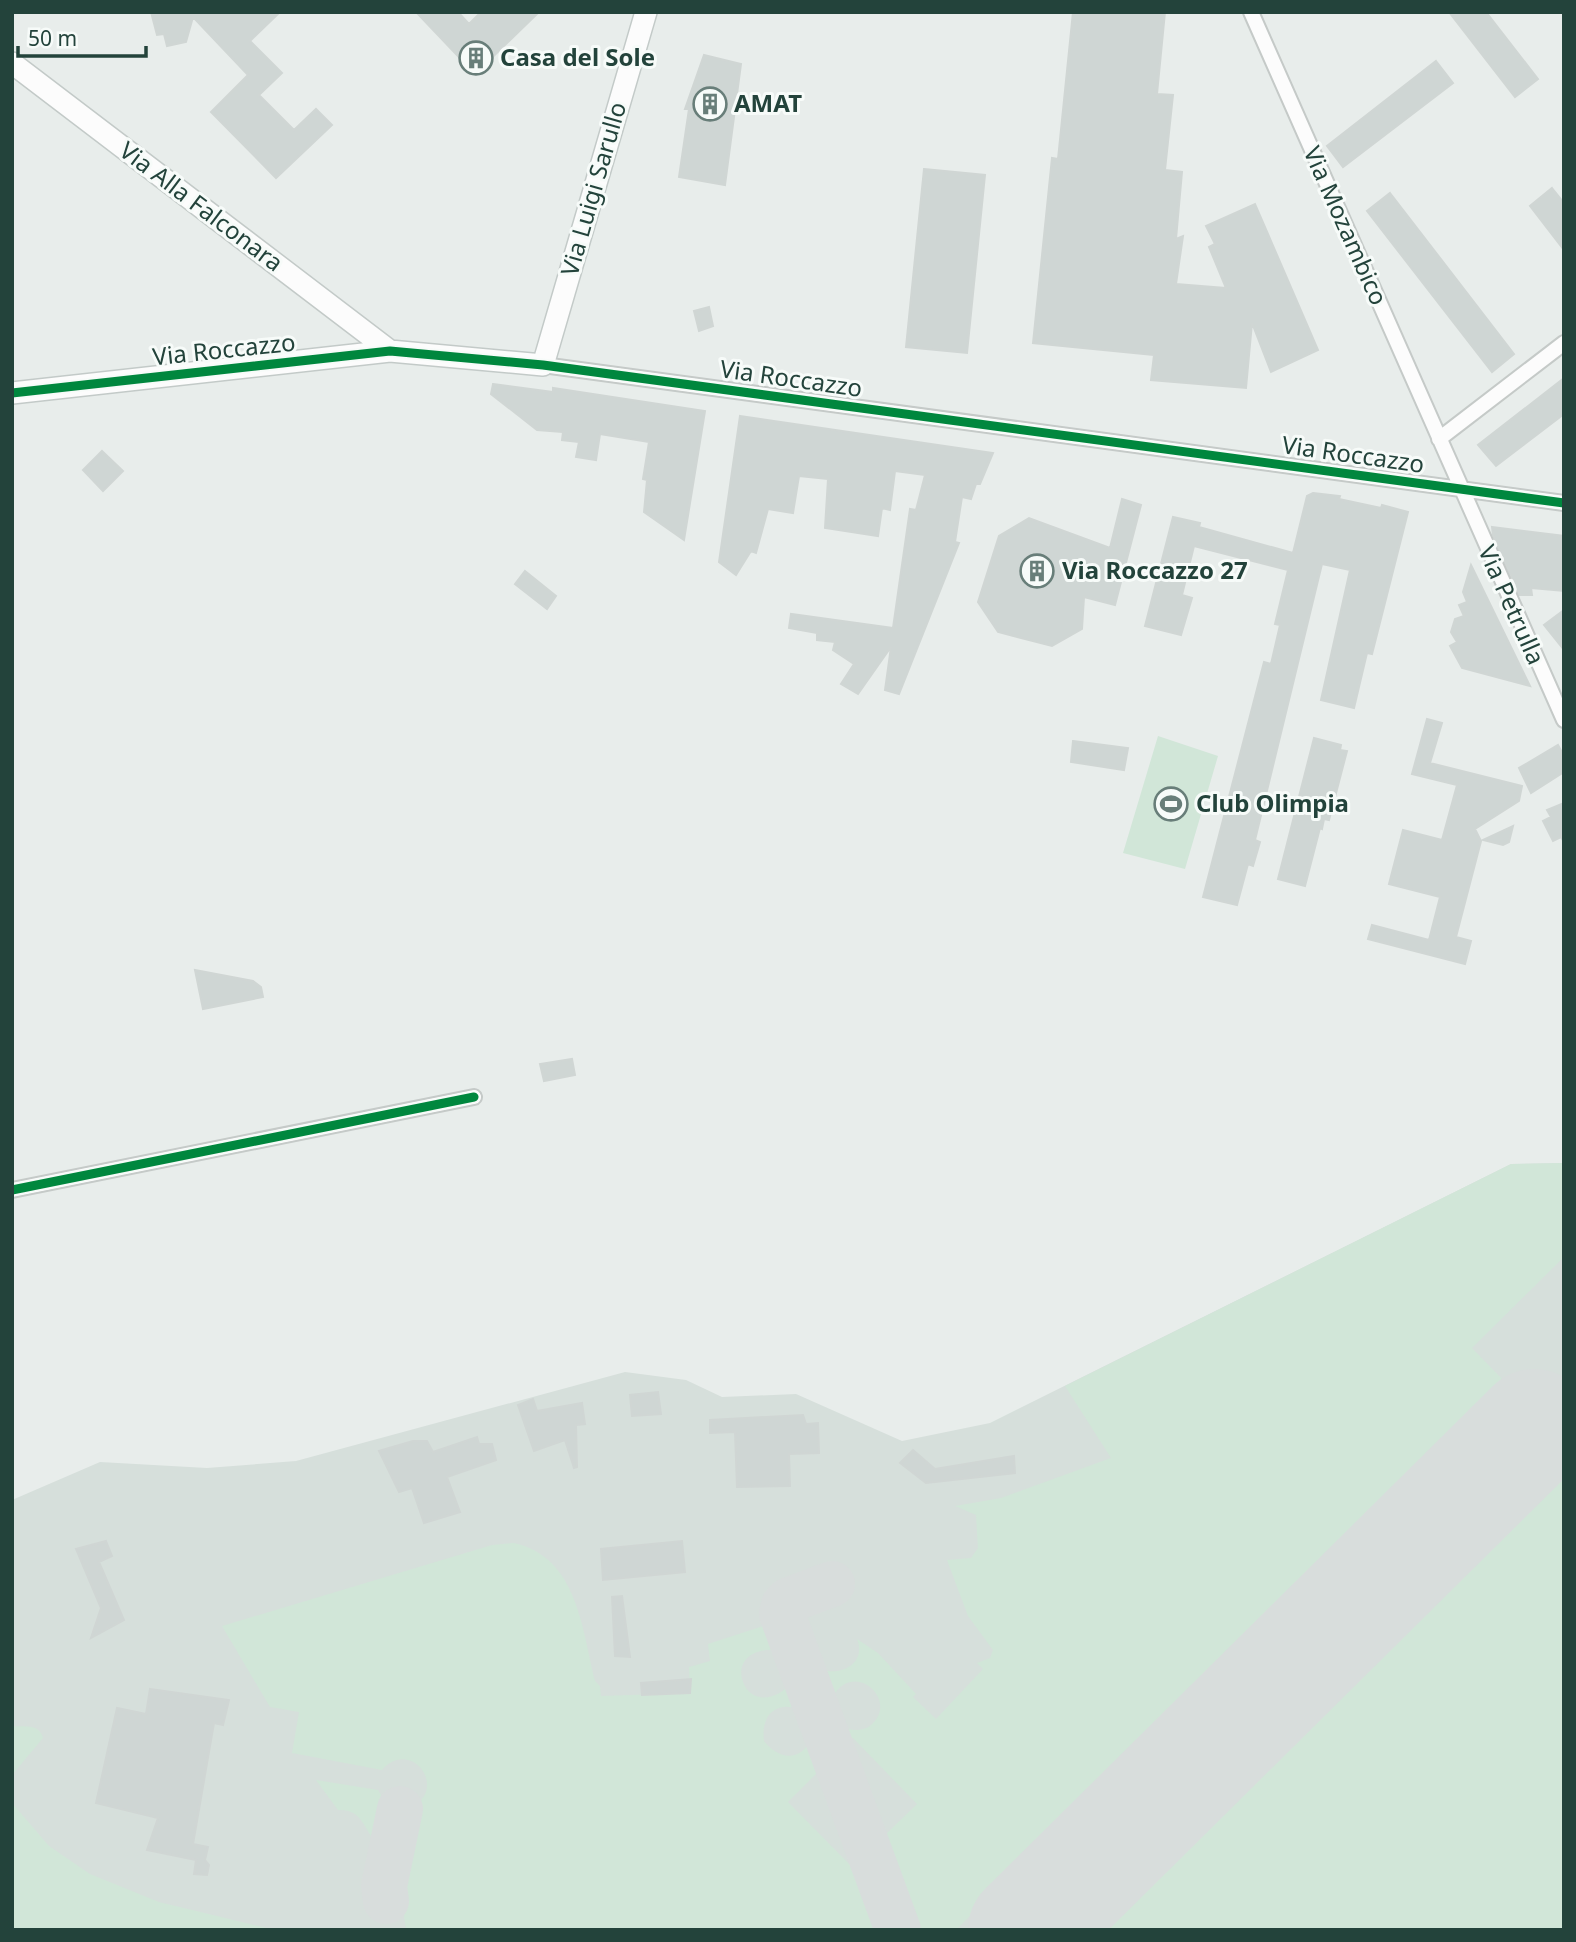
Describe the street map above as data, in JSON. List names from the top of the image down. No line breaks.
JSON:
{"streets":{"street":["Via Luigi Sarullo","Via Alla Falconara","Via Mozambico","Via Roccazzo","Via Petrulla"]},"crossings":[["Via Luigi Sarullo","Via Roccazzo"],["Via Alla Falconara","Via Roccazzo"],["Via Mozambico","Via Roccazzo"],["Via Mozambico","Via Petrulla"],["Via Roccazzo","Via Petrulla"]],"places":{"building":["Casa del Sole","AMAT","Via Roccazzo 27"],"sports":["Club Olimpia"]},"scale_bar":"50 m"}
